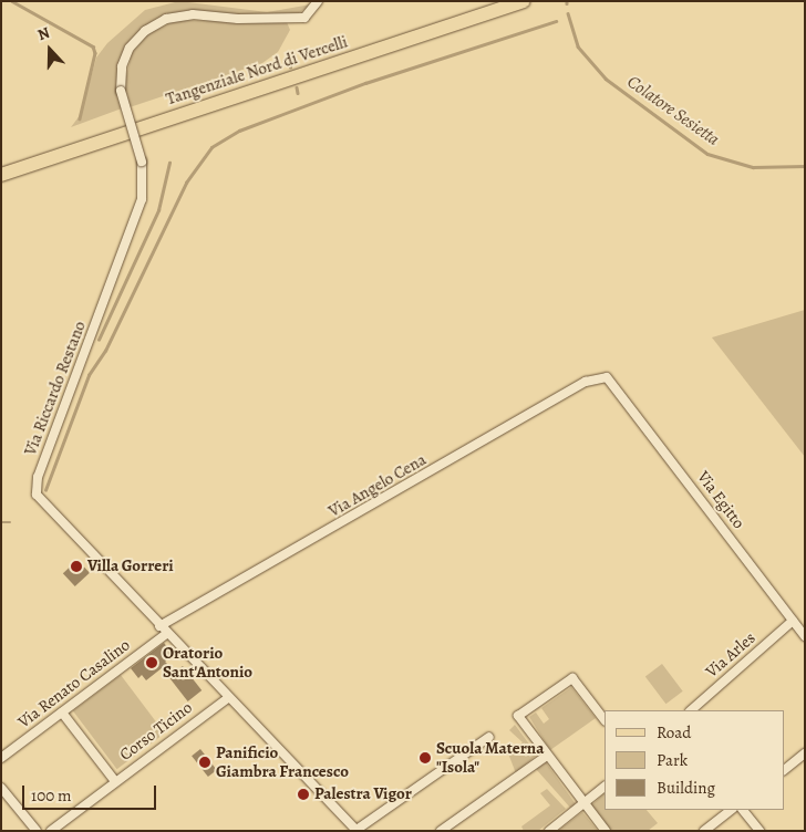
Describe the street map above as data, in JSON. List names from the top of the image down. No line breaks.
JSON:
{"streets":{"main road":["Tangenziale Nord di Vercelli"],"street":["Via Riccardo Restano","Via Angelo Cena","Via Egitto","Via Arles","Via Renato Casalino","Corso Ticino"]},"crossings":[["Via Riccardo Restano","Via Angelo Cena"],["Via Riccardo Restano","Via Renato Casalino"],["Via Riccardo Restano","Corso Ticino"],["Via Angelo Cena","Via Egitto"],["Via Egitto","Via Arles"]],"water":["Colatore Sesietta"],"places":["Villa Gorreri","Oratorio Sant'Antonio","Scuola Materna \"Isola\"","Panificio Giambra Francesco","Palestra Vigor"],"legend":["Road","Park","Building"],"scale_bar":"100 m","north":"top"}
